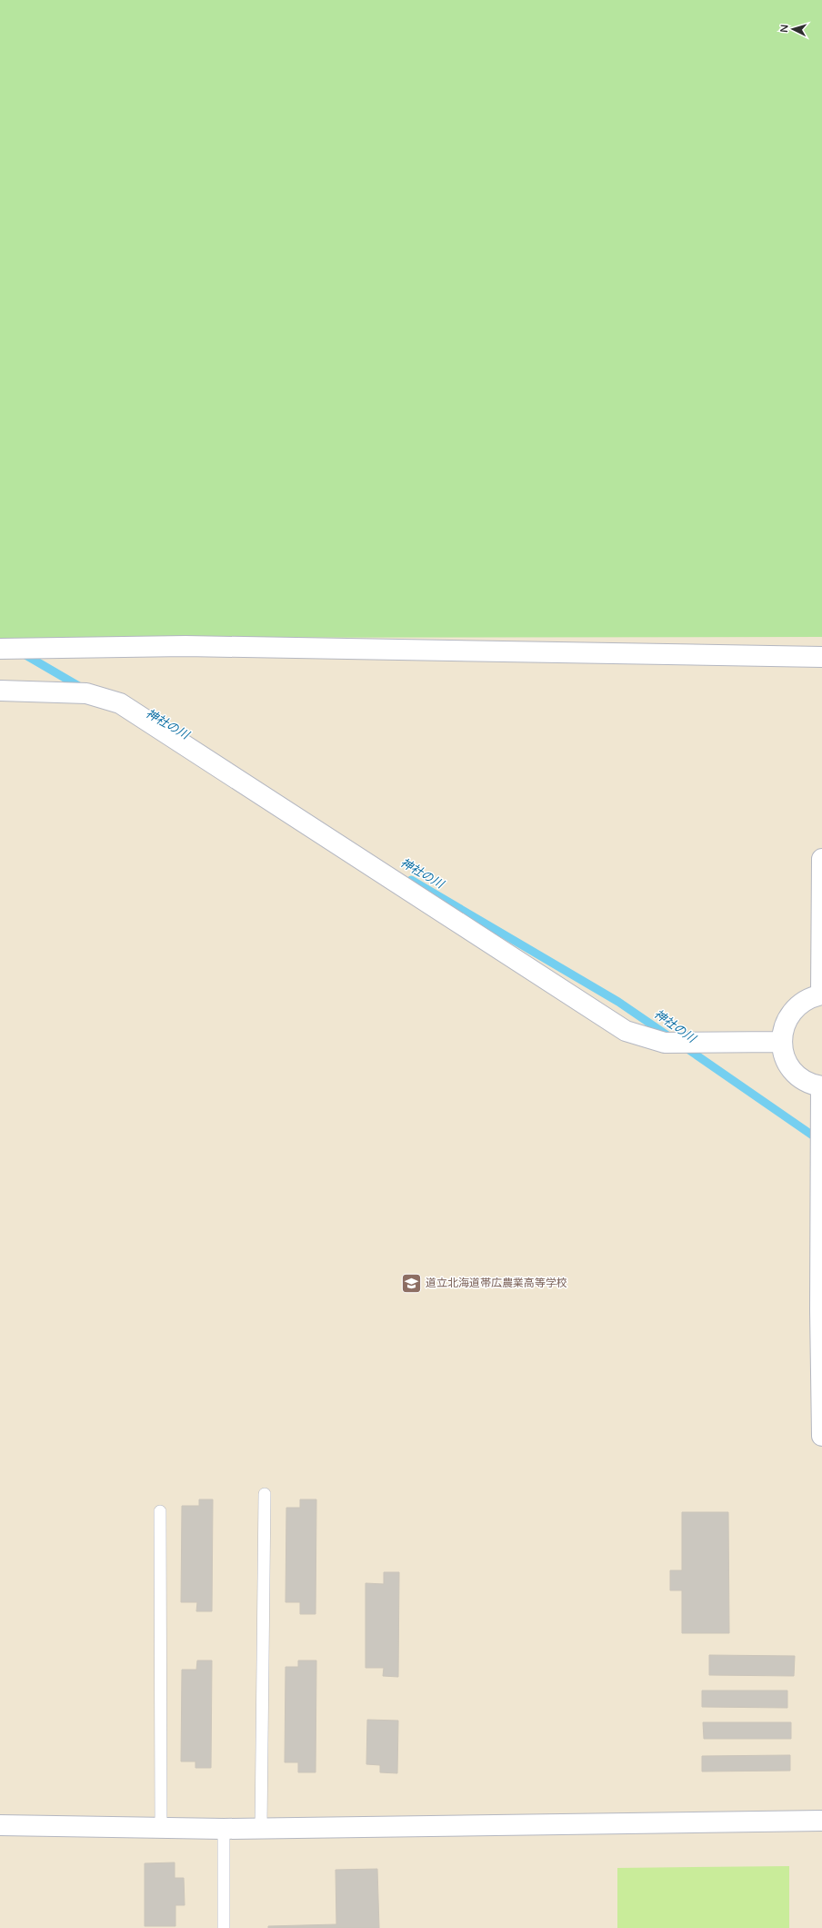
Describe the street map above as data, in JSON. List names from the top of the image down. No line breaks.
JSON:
{"water":["神社の川"],"places":{"school or university":["道立北海道帯広農業高等学校"]},"north":"left"}
